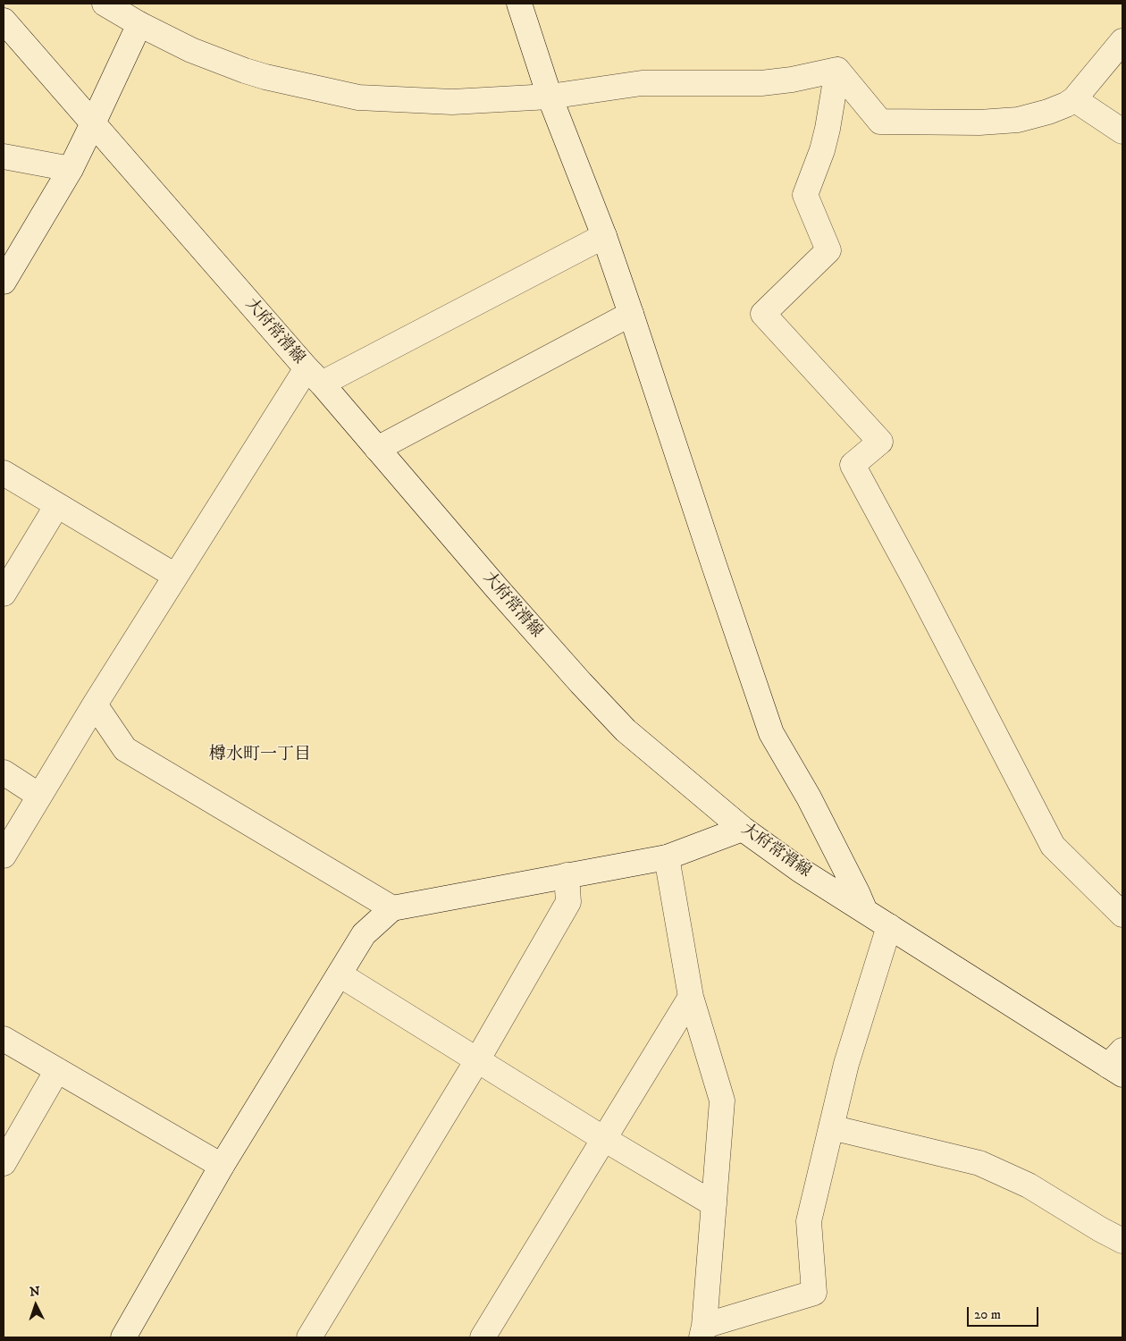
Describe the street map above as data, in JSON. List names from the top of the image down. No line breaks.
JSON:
{"streets":{"street":["大府常滑線"]},"districts":["樽水町一丁目"],"scale_bar":"20 m","north":"top"}
